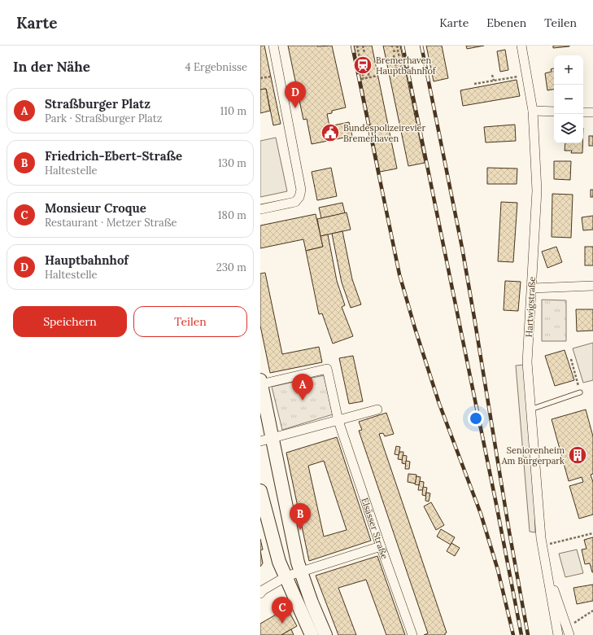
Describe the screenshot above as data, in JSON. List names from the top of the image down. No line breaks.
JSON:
{"streets":{"street":["Hartwigstraße","Elsässer Straße"]},"places":{"station":["Bremerhaven Hauptbahnhof"],"public building":["Bundespolizeirevier Bremerhaven"],"building":["Seniorenheim Am Bürgerpark"]},"page":{"header":"Karte","nav":["Karte","Ebenen","Teilen"],"heading":["In der Nähe","4 Ergebnisse"],"map_buttons":["+","−"],"pins":["D","A","B","C"],"list":[{"mark":"A","name":"Straßburger Platz","note":"Park · Straßburger Platz","value":"110 m"},{"mark":"B","name":"Friedrich-Ebert-Straße","note":"Haltestelle","value":"130 m"},{"mark":"C","name":"Monsieur Croque","note":"Restaurant · Metzer Straße","value":"180 m"},{"mark":"D","name":"Hauptbahnhof","note":"Haltestelle","value":"230 m"}],"buttons":["Speichern","Teilen"]}}
